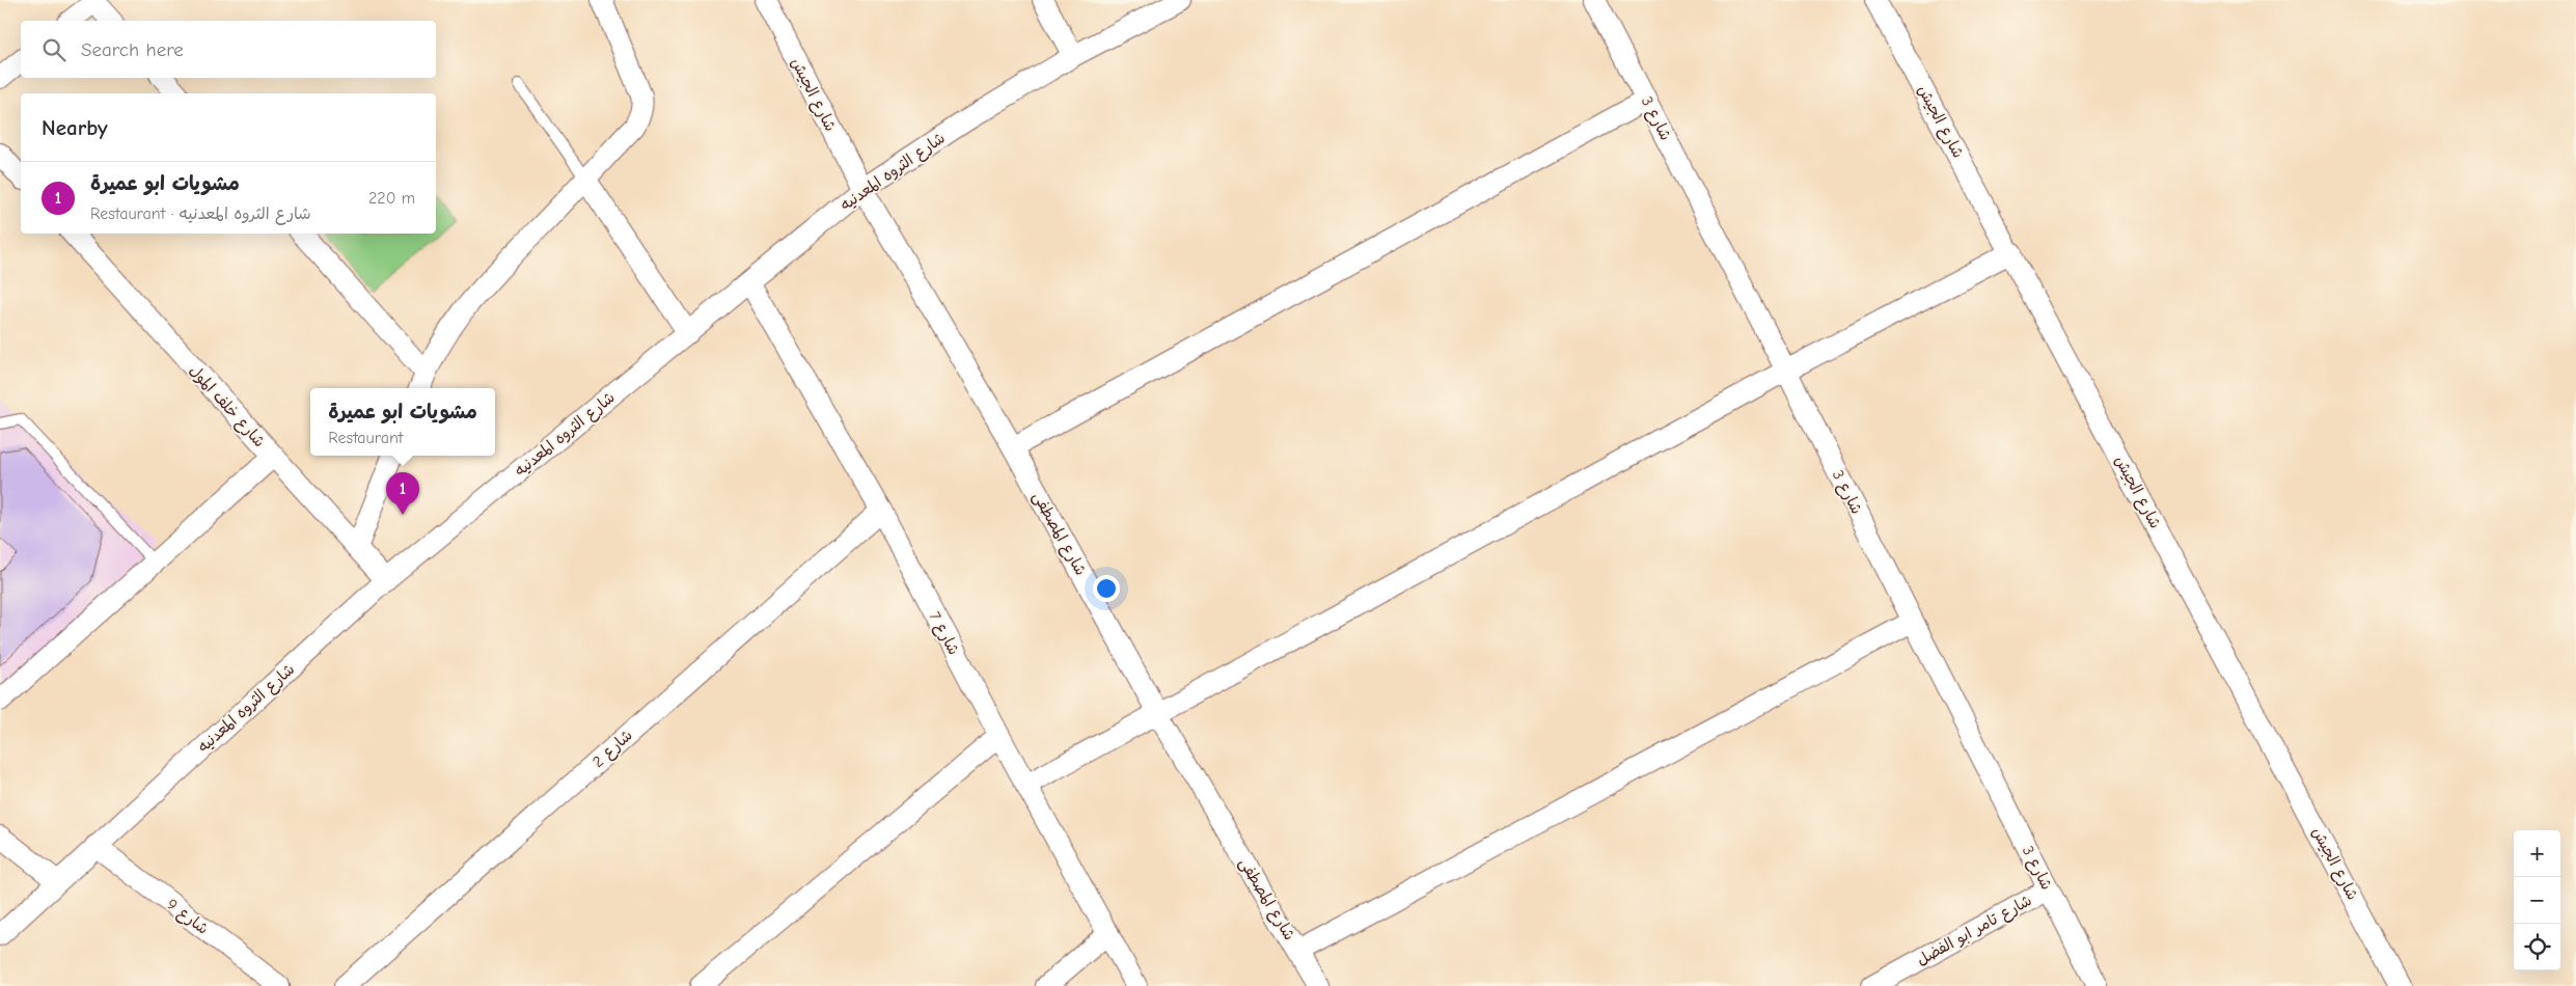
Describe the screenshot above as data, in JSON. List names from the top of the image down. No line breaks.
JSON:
{"streets":{"street":["شارع الجيش","شارع 3","شارع الثروه المعدنيه","شارع خلف المول","شارع المصطفى","شارع 7","شارع 2","شارع 9","شارع تامر ابو الفضل"]},"crossings":[["شارع الجيش","شارع الثروه المعدنيه"],["شارع الجيش","شارع المصطفى"],["شارع 3","شارع تامر ابو الفضل"],["شارع الثروه المعدنيه","شارع خلف المول"],["شارع الثروه المعدنيه","شارع المصطفى"],["شارع الثروه المعدنيه","شارع 7"],["شارع الثروه المعدنيه","شارع 9"],["شارع 7","شارع 2"]],"page":{"search":"Search here","heading":"Nearby","list":[{"mark":"1","name":"مشويات ابو عميرة","note":"Restaurant · شارع الثروه المعدنيه","value":"220 m"}],"popup":["مشويات ابو عميرة","Restaurant"],"pins":"1","map_buttons":["+","−"]}}
